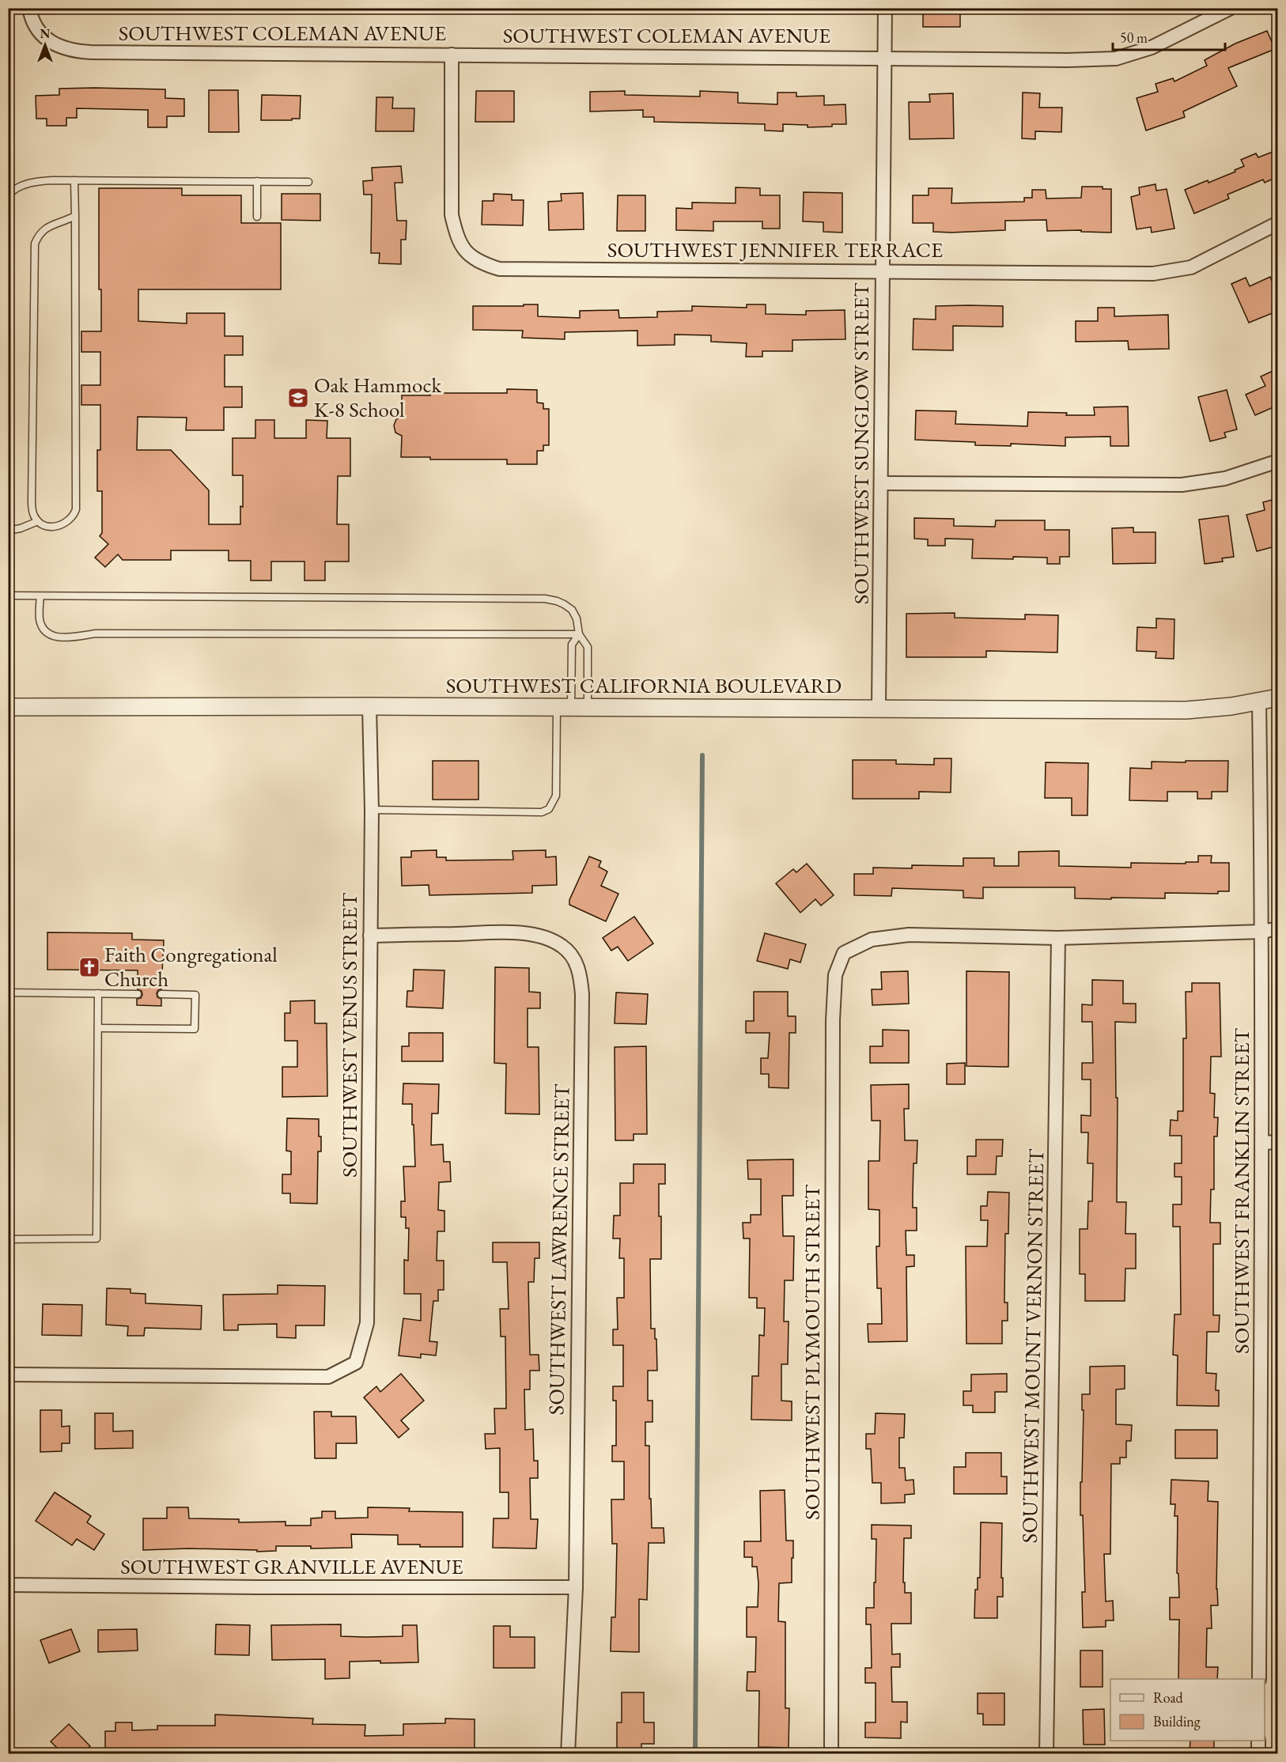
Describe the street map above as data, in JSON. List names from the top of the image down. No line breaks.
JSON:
{"streets":{"street":["SOUTHWEST COLEMAN AVENUE","SOUTHWEST JENNIFER TERRACE","SOUTHWEST SUNGLOW STREET","SOUTHWEST CALIFORNIA BOULEVARD","SOUTHWEST VENUS STREET","SOUTHWEST FRANKLIN STREET","SOUTHWEST LAWRENCE STREET","SOUTHWEST MOUNT VERNON STREET","SOUTHWEST PLYMOUTH STREET","SOUTHWEST GRANVILLE AVENUE"]},"crossings":[["SOUTHWEST COLEMAN AVENUE","SOUTHWEST JENNIFER TERRACE"],["SOUTHWEST COLEMAN AVENUE","SOUTHWEST SUNGLOW STREET"],["SOUTHWEST JENNIFER TERRACE","SOUTHWEST SUNGLOW STREET"],["SOUTHWEST SUNGLOW STREET","SOUTHWEST CALIFORNIA BOULEVARD"],["SOUTHWEST CALIFORNIA BOULEVARD","SOUTHWEST VENUS STREET"],["SOUTHWEST CALIFORNIA BOULEVARD","SOUTHWEST FRANKLIN STREET"],["SOUTHWEST VENUS STREET","SOUTHWEST LAWRENCE STREET"],["SOUTHWEST LAWRENCE STREET","SOUTHWEST GRANVILLE AVENUE"],["SOUTHWEST MOUNT VERNON STREET","SOUTHWEST PLYMOUTH STREET"]],"places":{"school or university":["Oak Hammock K-8 School"],"church":["Faith Congregational Church"]},"legend":["Road","Building"],"scale_bar":"50 m","north":"top"}
